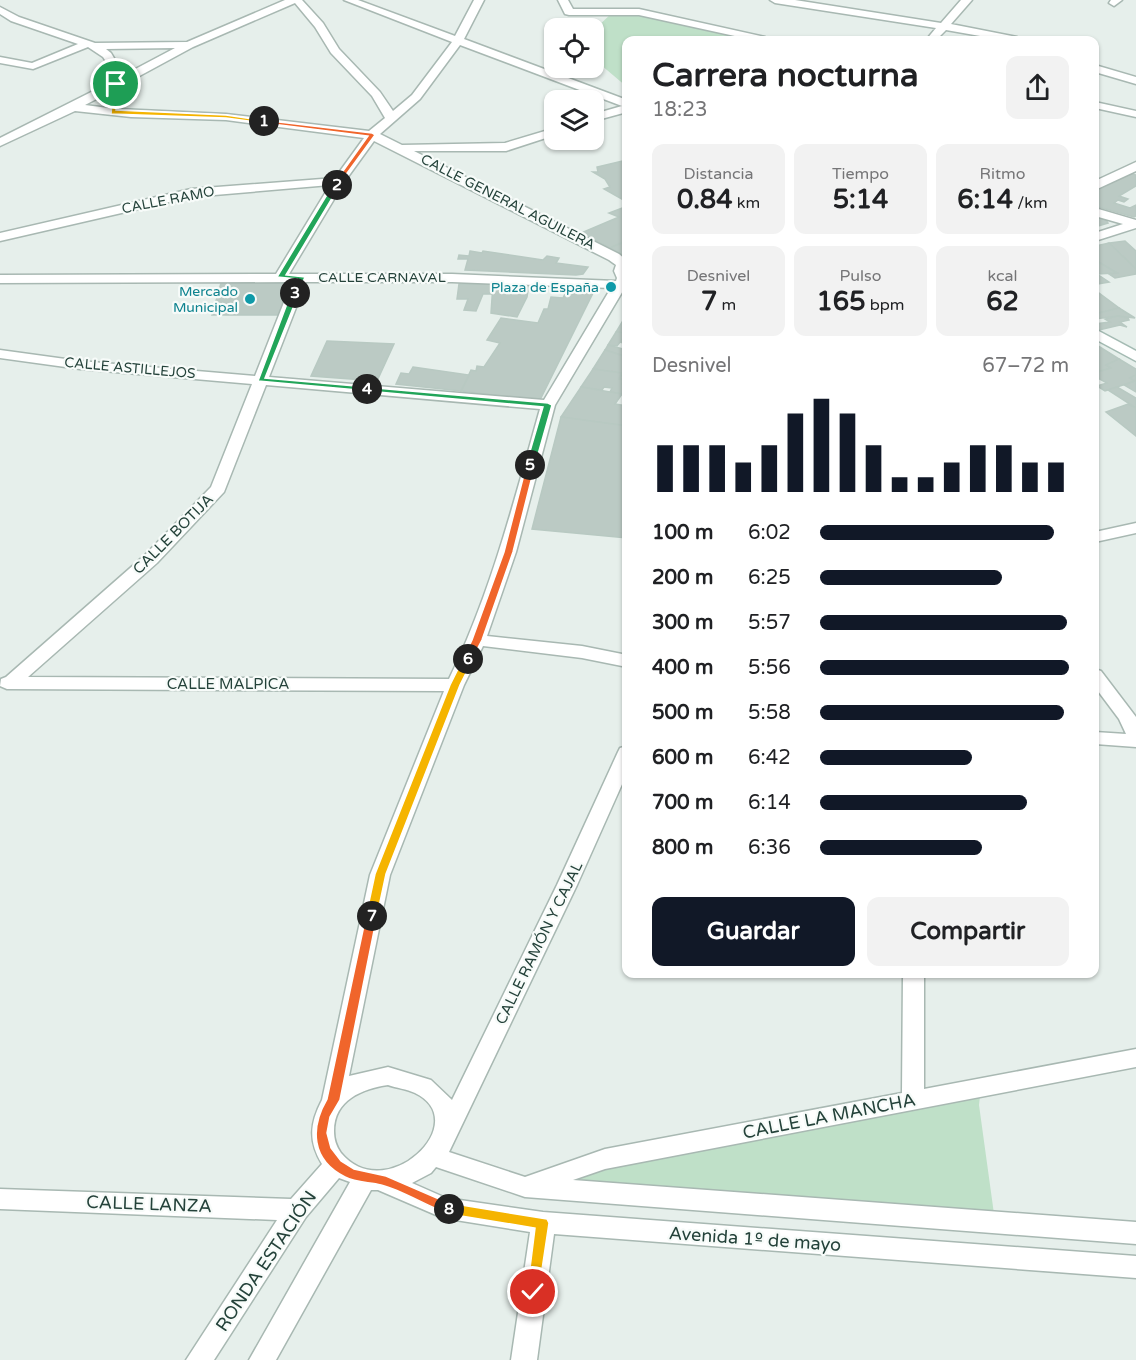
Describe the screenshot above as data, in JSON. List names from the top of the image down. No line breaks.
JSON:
{"streets":{"street":["CALLE RAMO","CALLE GENERAL AGUILERA","CALLE CARNAVAL","CALLE ASTILLEJOS","CALLE BOTIJA","CALLE MALPICA","CALLE RAMÓN Y CAJAL","CALLE LA MANCHA","CALLE LANZA","Avenida 1º de mayo","RONDA ESTACIÓN"]},"crossings":[["CALLE CARNAVAL","CALLE BOTIJA"],["CALLE ASTILLEJOS","CALLE BOTIJA"],["CALLE BOTIJA","CALLE MALPICA"],["CALLE RAMÓN Y CAJAL","Avenida 1º de mayo"],["CALLE RAMÓN Y CAJAL","RONDA ESTACIÓN"],["CALLE LANZA","RONDA ESTACIÓN"],["Avenida 1º de mayo","RONDA ESTACIÓN"]],"places":["Plaza de España","Mercado Municipal"],"page":{"heading":["Carrera nocturna","18:23"],"pins":["1","2","3","4","5","6","7","8"],"stats":[["Distancia","0.84 km"],["Tiempo","5:14"],["Ritmo","6:14 /km"],["Desnivel","7 m"],["Pulso","165 bpm"],["kcal","62"]],"chart":["Desnivel","67–72 m"],"list":[{"name":"100 m","note":"6:02"},{"name":"200 m","note":"6:25"},{"name":"300 m","note":"5:57"},{"name":"400 m","note":"5:56"},{"name":"500 m","note":"5:58"},{"name":"600 m","note":"6:42"},{"name":"700 m","note":"6:14"},{"name":"800 m","note":"6:36"}],"buttons":["Guardar","Compartir"]}}
